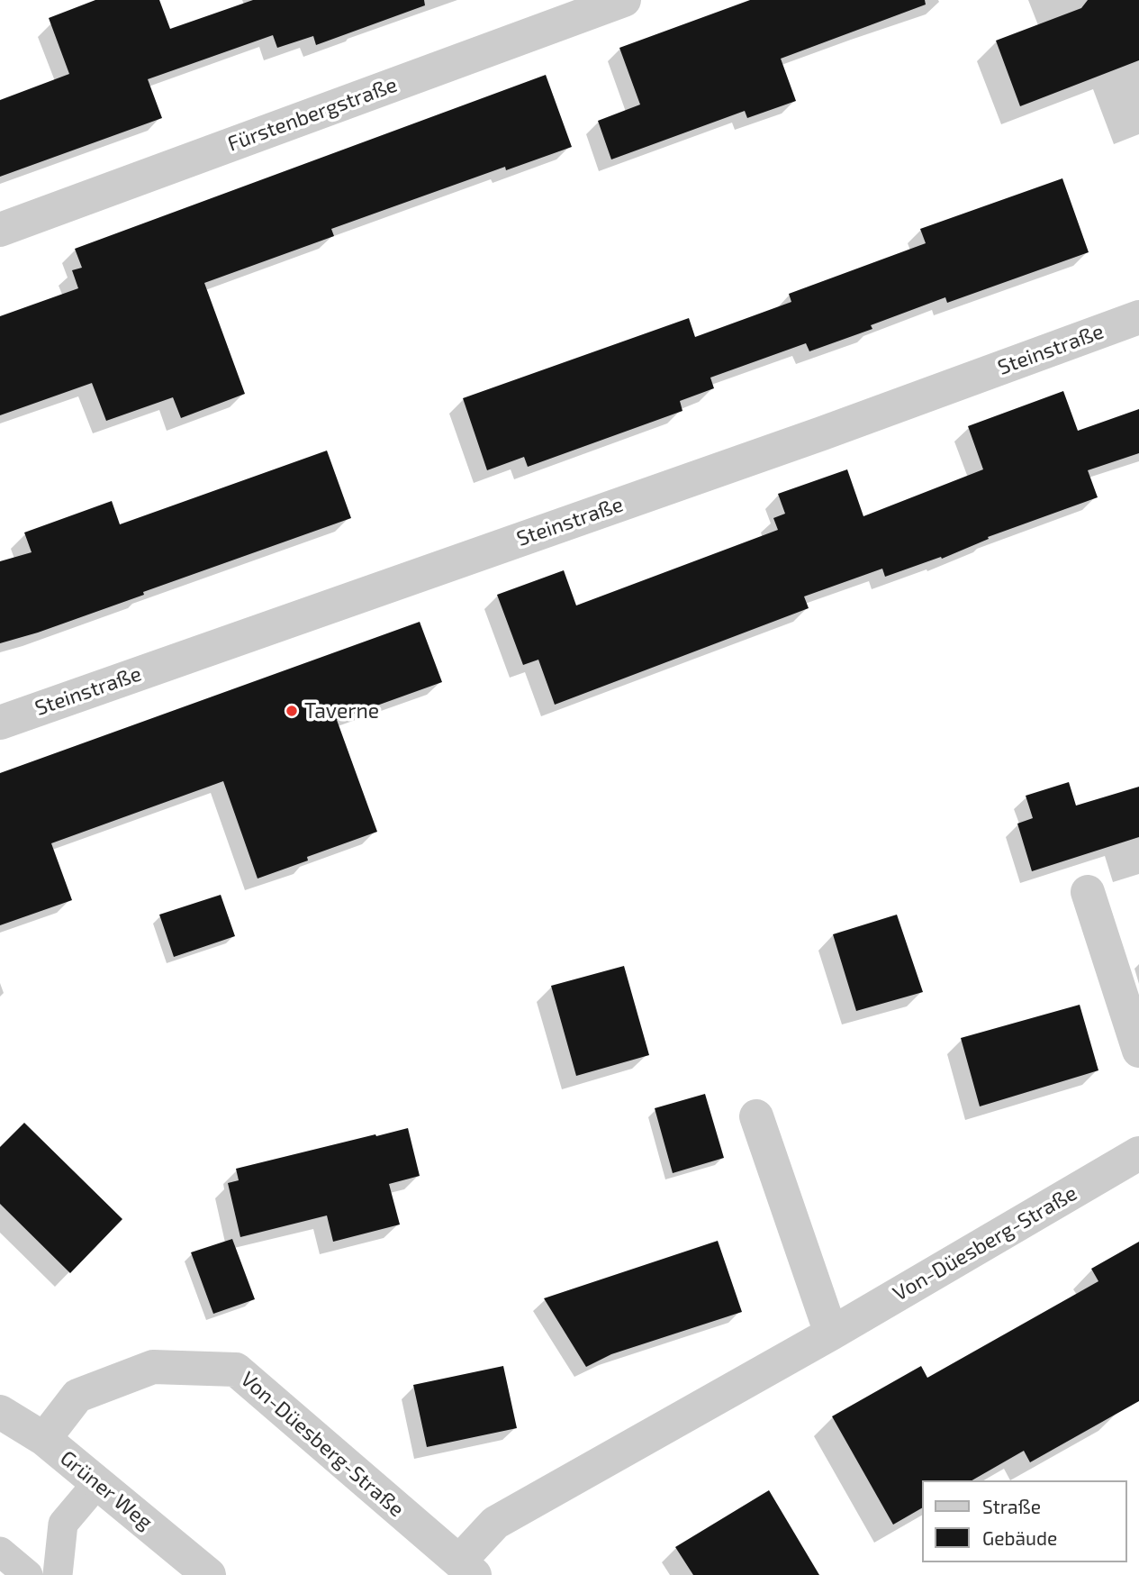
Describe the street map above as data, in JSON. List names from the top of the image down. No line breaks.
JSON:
{"streets":{"street":["Fürstenbergstraße","Steinstraße","Von-Düesberg-Straße","Grüner Weg"]},"crossings":[["Von-Düesberg-Straße","Grüner Weg"]],"places":["Taverne"],"legend":["Straße","Gebäude"]}
